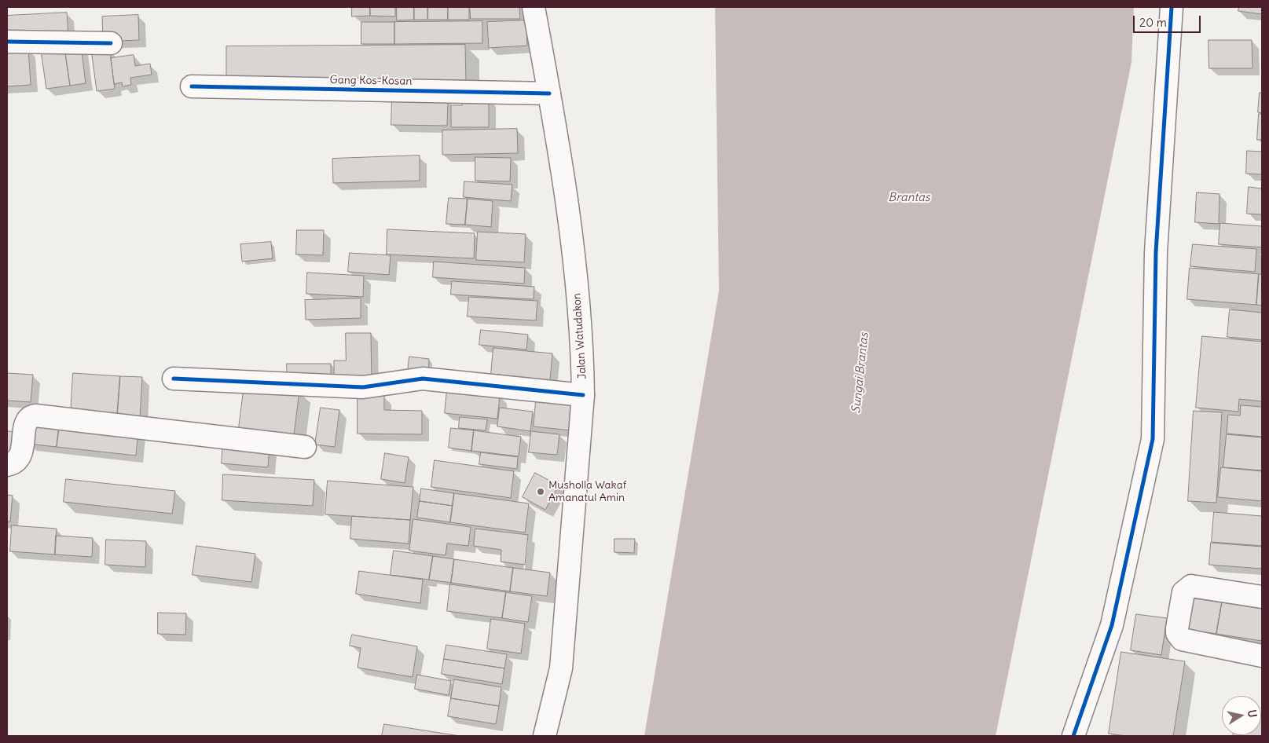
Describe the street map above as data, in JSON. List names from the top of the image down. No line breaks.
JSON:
{"streets":{"street":["Gang Kos-Kosan","Jalan Watudakon"]},"crossings":[["Gang Kos-Kosan","Jalan Watudakon"]],"water":["Brantas","Sungai Brantas"],"places":["Musholla Wakaf Amanatul Amin"],"scale_bar":"20 m","north":"right"}
